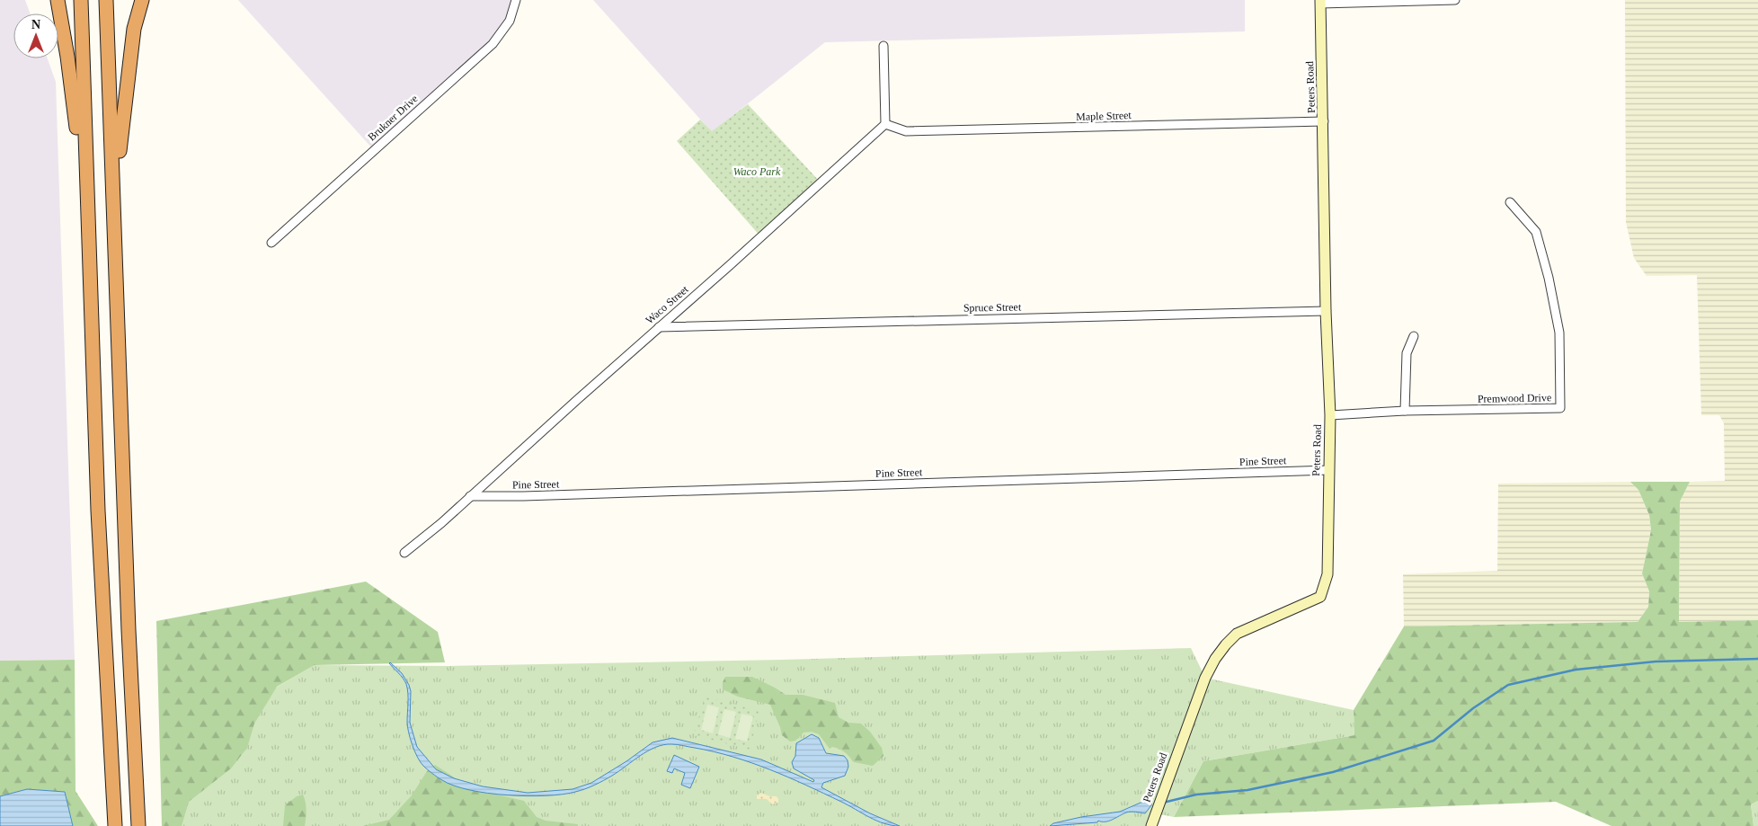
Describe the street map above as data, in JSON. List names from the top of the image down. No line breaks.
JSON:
{"streets":{"street":["Peters Road","Maple Street","Brukner Drive","Waco Street","Spruce Street","Premwood Drive","Pine Street"]},"crossings":[["Peters Road","Maple Street"],["Peters Road","Spruce Street"],["Peters Road","Premwood Drive"],["Peters Road","Pine Street"],["Maple Street","Waco Street"],["Waco Street","Spruce Street"],["Waco Street","Pine Street"]],"parks":["Waco Park"],"north":"top"}
